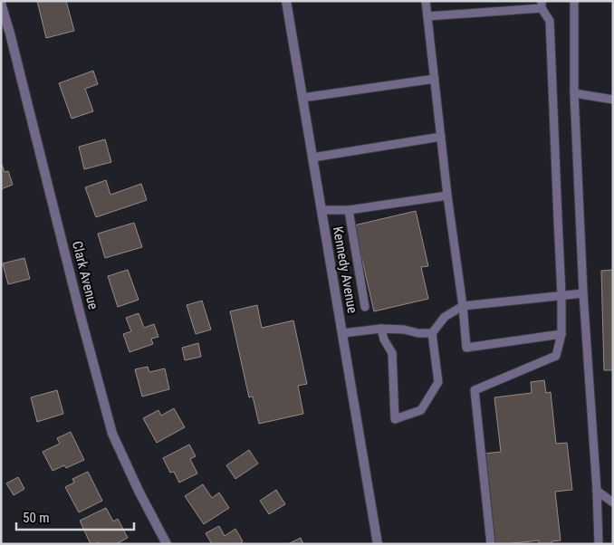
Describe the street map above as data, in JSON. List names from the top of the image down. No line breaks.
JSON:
{"streets":{"street":["Kennedy Avenue","Clark Avenue"]},"scale_bar":"50 m"}
